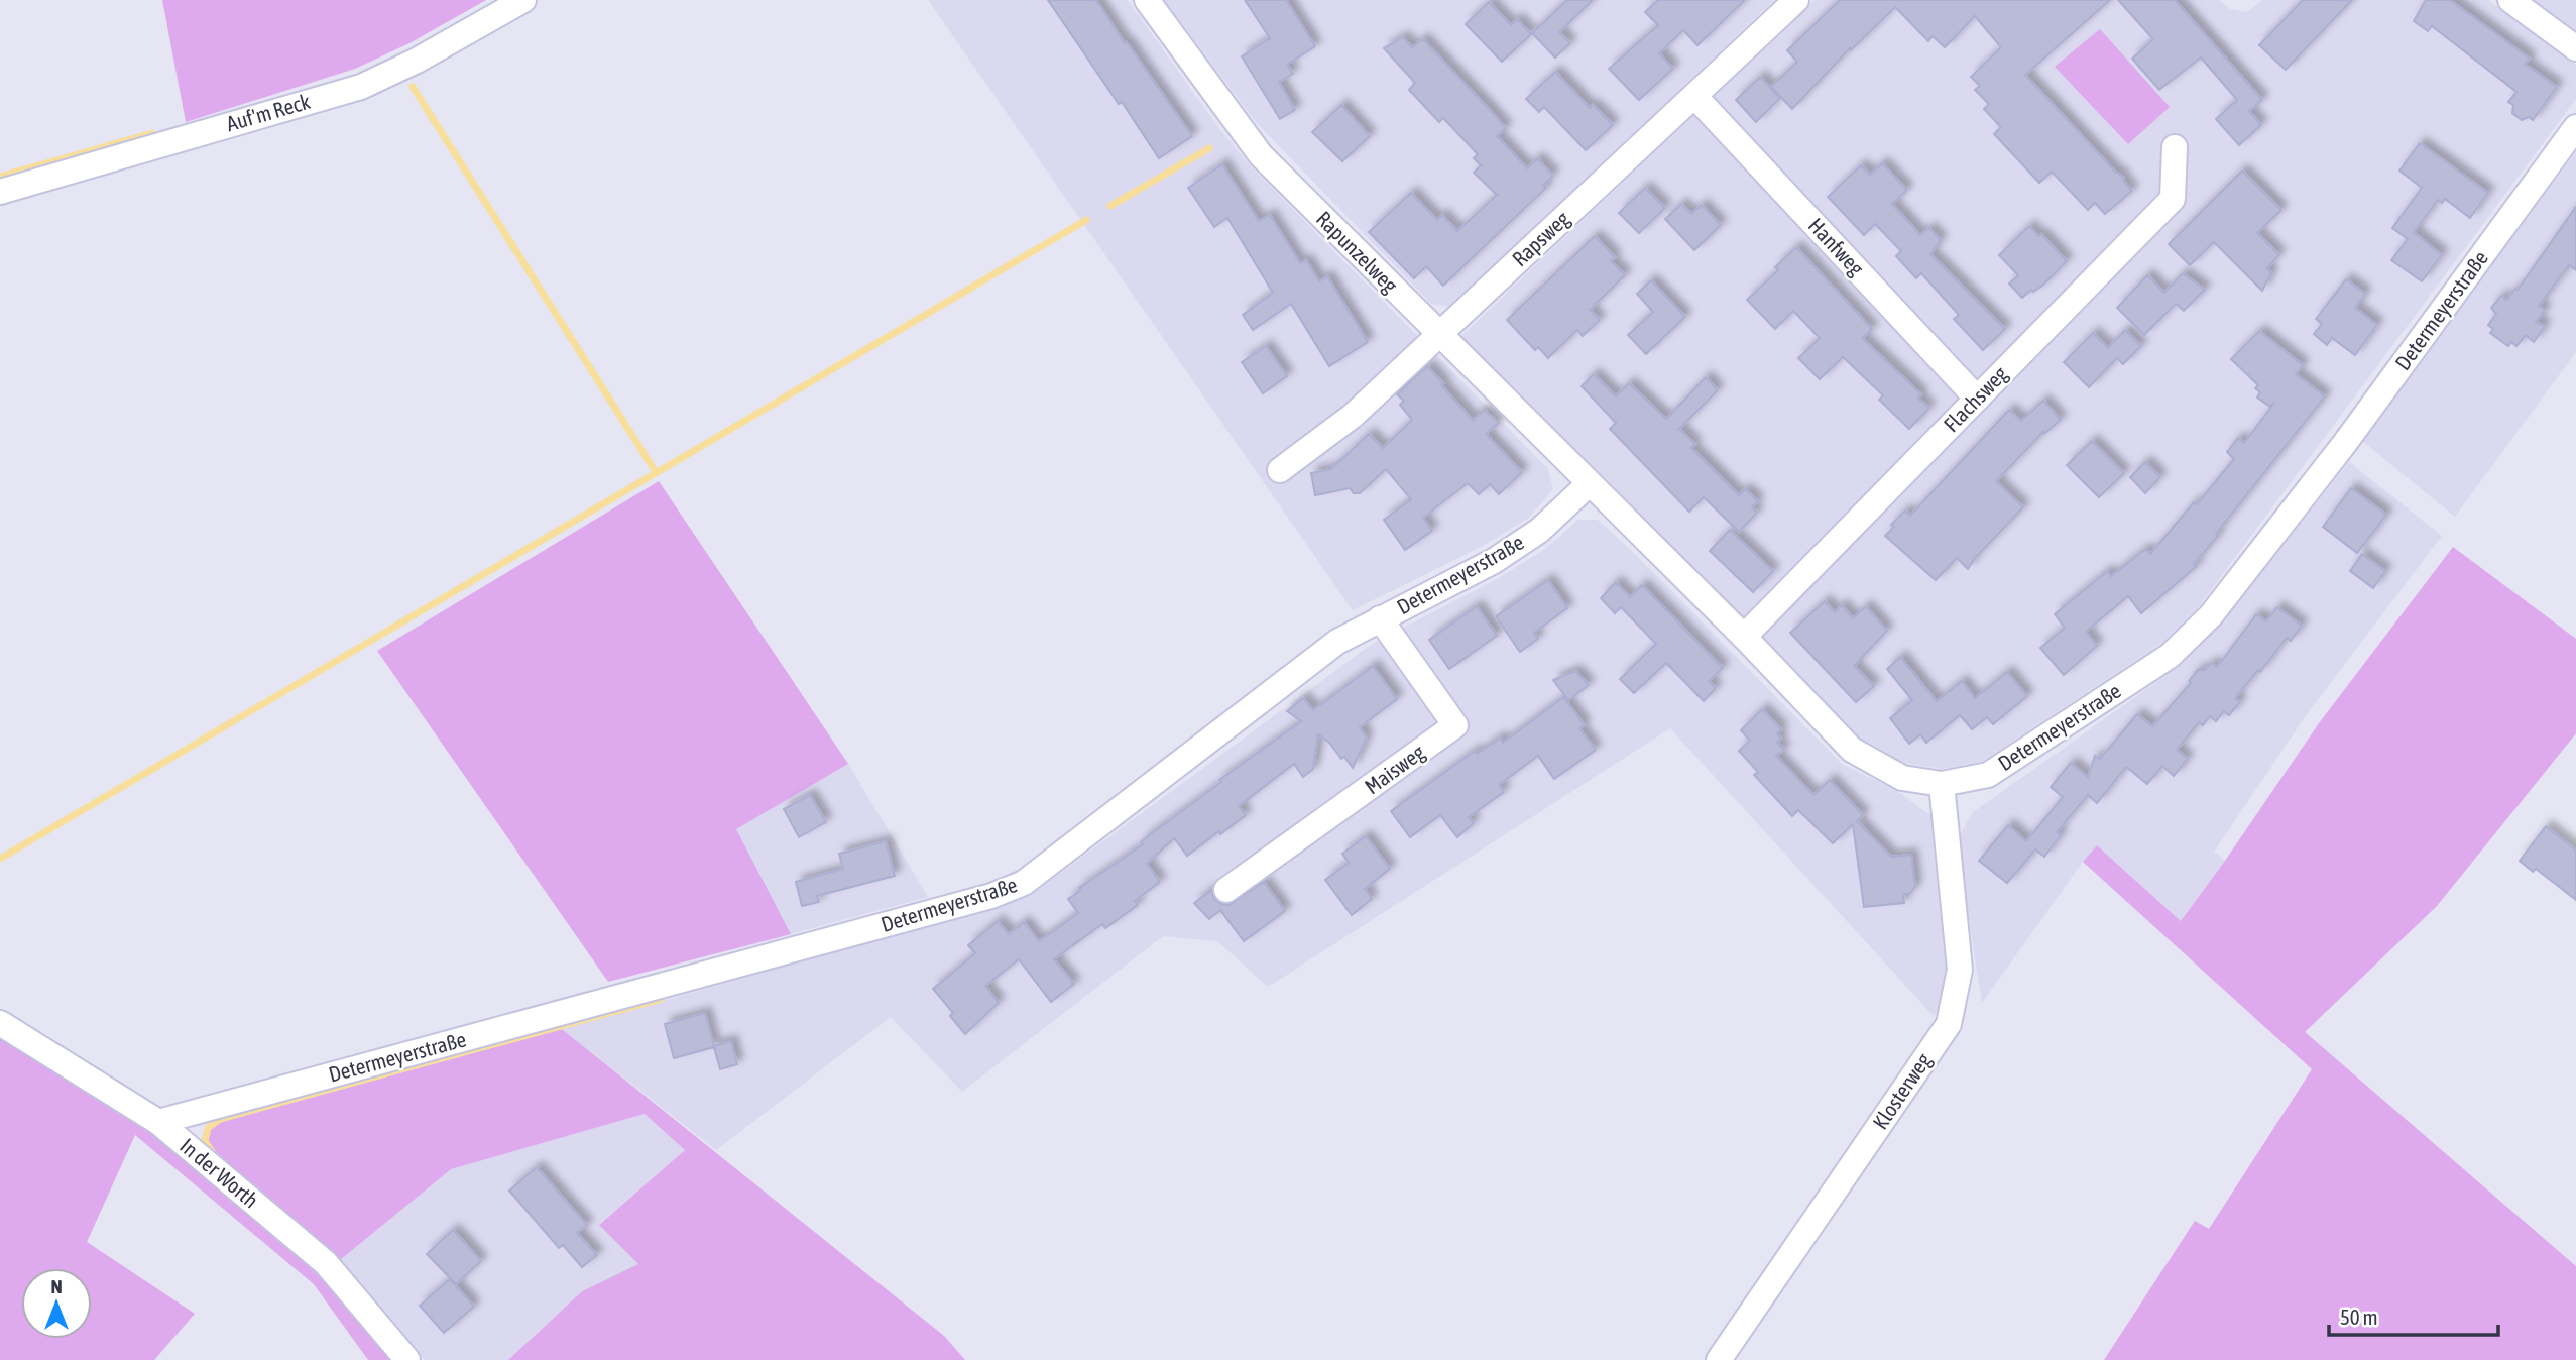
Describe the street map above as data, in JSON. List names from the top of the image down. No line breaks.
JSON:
{"streets":{"street":["Auf'm Reck","Rapsweg","Hanfweg","Rapunzelweg","Determeyerstraße","Flachsweg","Maisweg","Klosterweg","In der Worth"]},"crossings":[["Rapsweg","Hanfweg"],["Rapsweg","Rapunzelweg"],["Hanfweg","Flachsweg"],["Rapunzelweg","Determeyerstraße"],["Determeyerstraße","Flachsweg"],["Determeyerstraße","Maisweg"],["Determeyerstraße","Klosterweg"],["Determeyerstraße","In der Worth"]],"scale_bar":"50 m","north":"top"}
